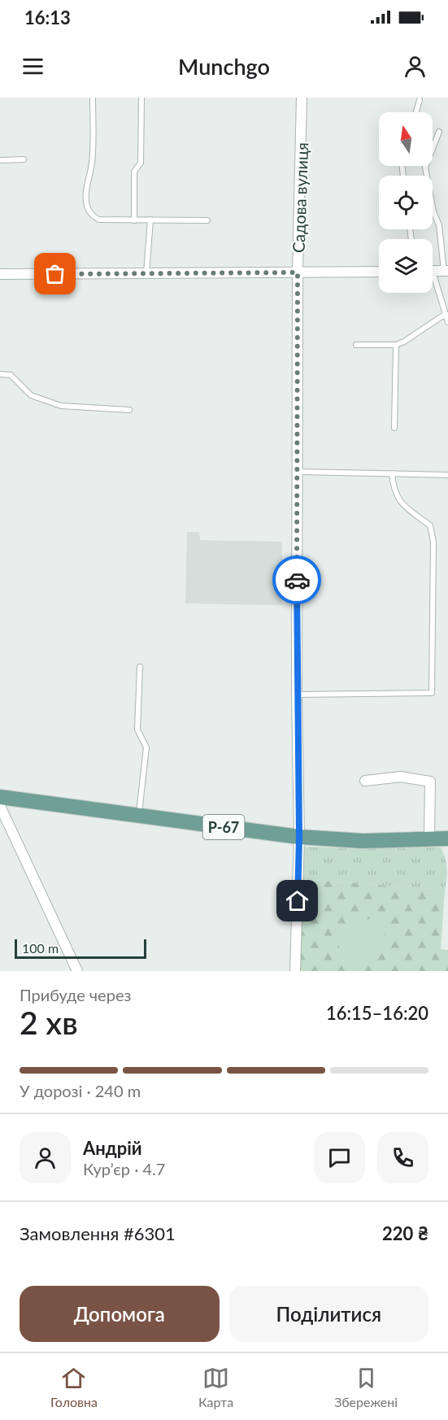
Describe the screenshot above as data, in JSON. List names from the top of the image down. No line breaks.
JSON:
{"streets":{"main road":["Р-67"],"street":["Садова вулиця"]},"crossings":[["Садова вулиця","Р-67"]],"scale_bar":"100 m","north":"top","page":{"status":"16:13","header":"Munchgo","scale":"100 m","heading":["2 хв","Прибуде через","16:15–16:20"],"panel":["Андрій","Кур’єр · 4.7","Замовлення #6301","220 ₴"],"bar":"У дорозі · 240 m","buttons":["Допомога","Поділитися"],"tabs":["Головна","Карта","Збережені"]}}
